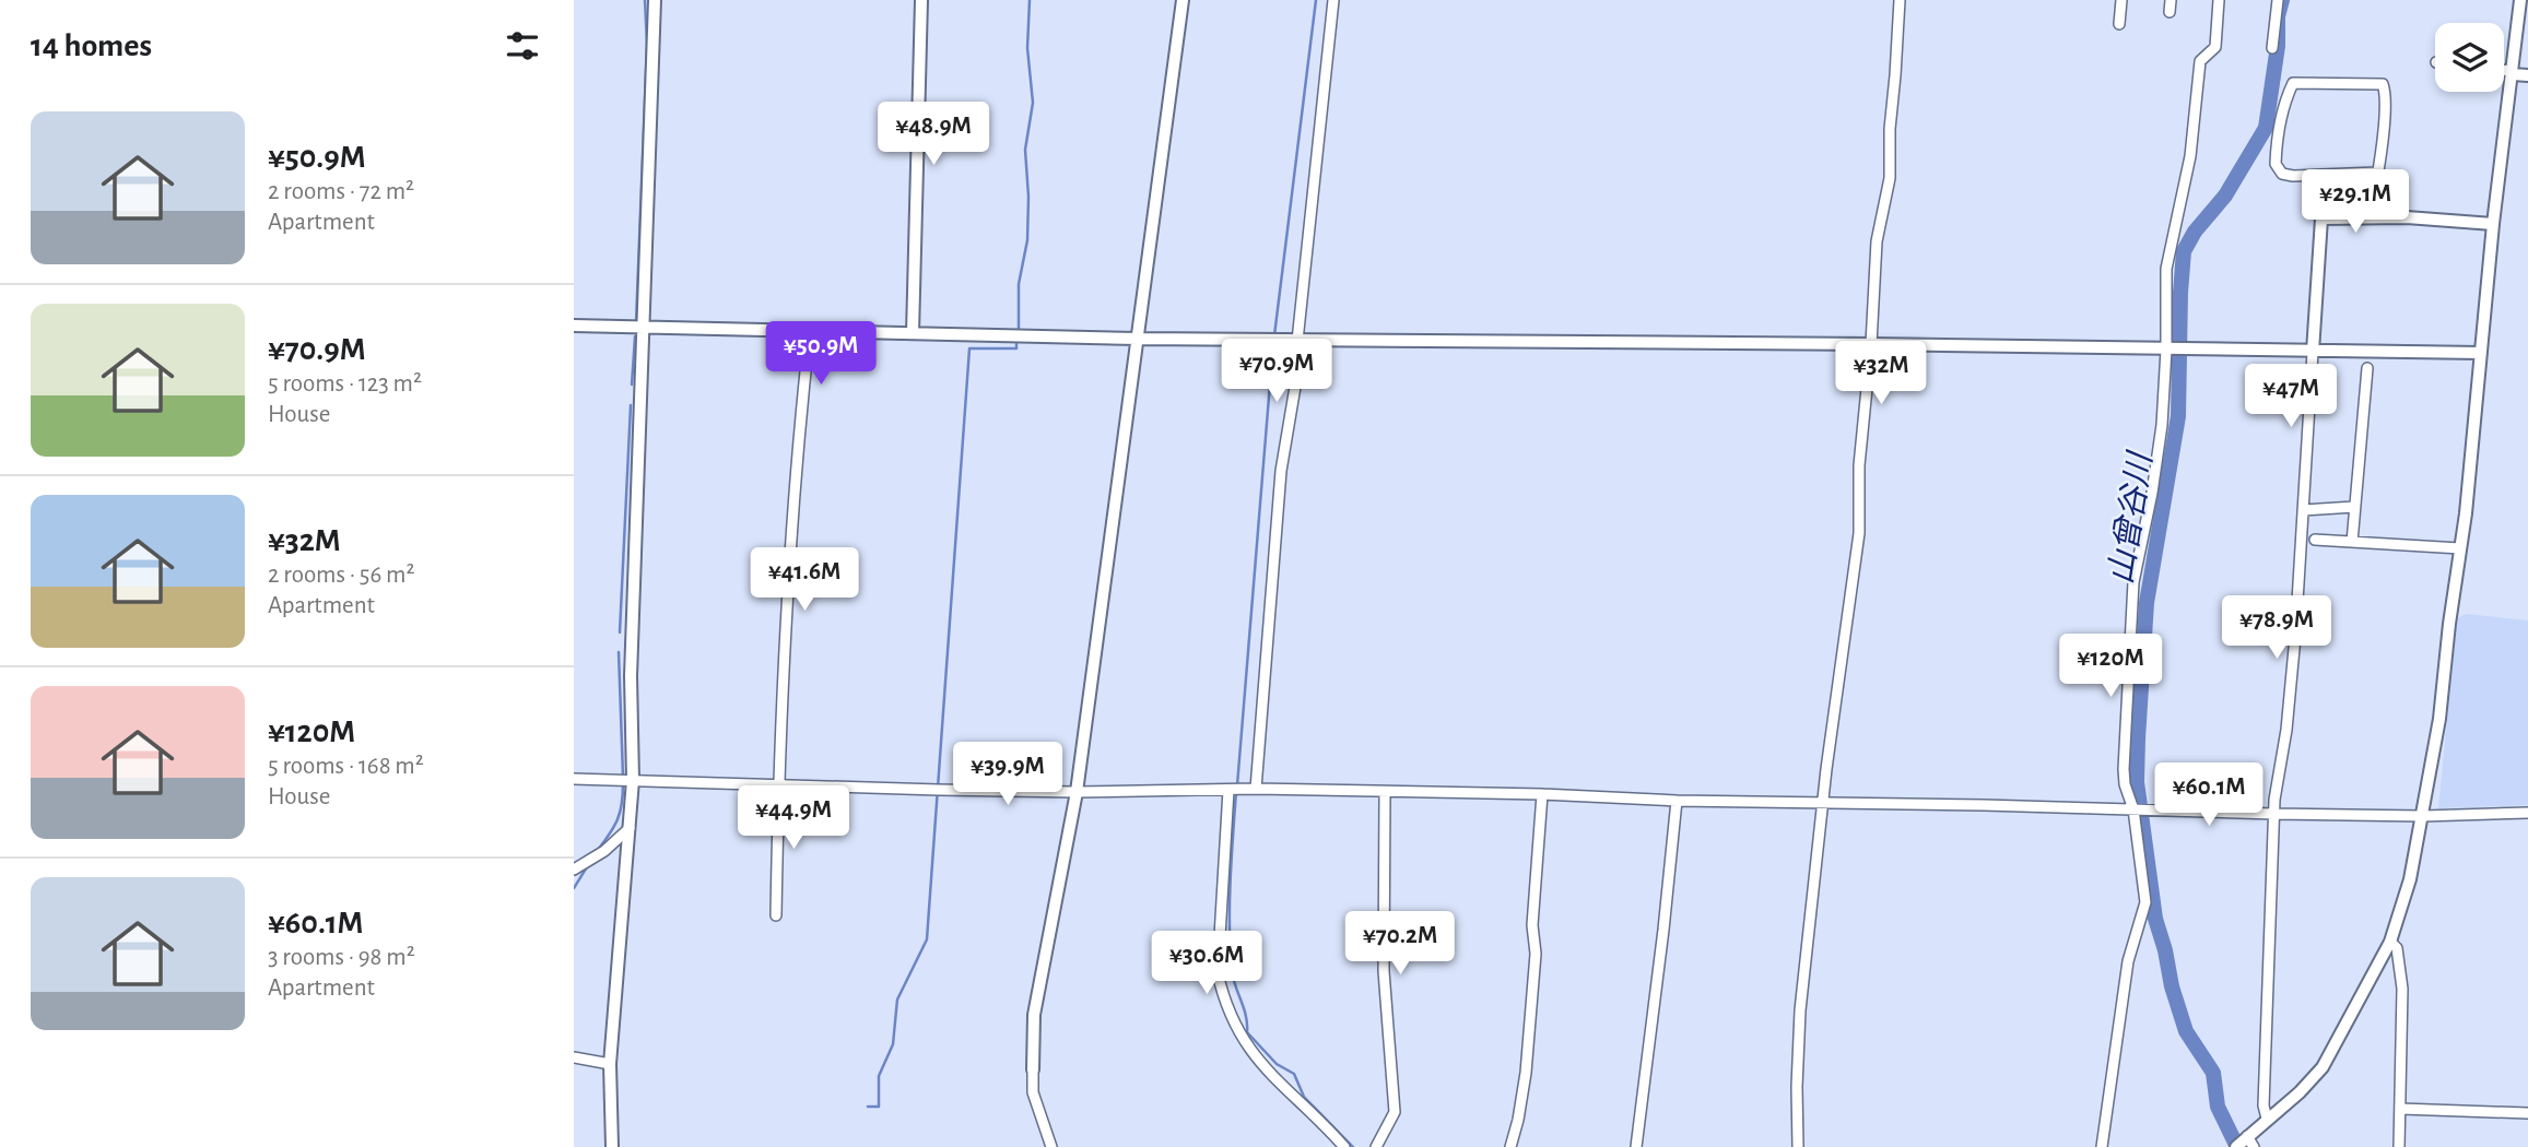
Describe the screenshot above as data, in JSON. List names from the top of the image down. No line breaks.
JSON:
{"water":["山曾谷川"],"page":{"heading":"14 homes","list":[{"name":"¥50.9M","note":"2 rooms · 72 m² · Apartment"},{"name":"¥70.9M","note":"5 rooms · 123 m² · House"},{"name":"¥32M","note":"2 rooms · 56 m² · Apartment"},{"name":"¥120M","note":"5 rooms · 168 m² · House"},{"name":"¥60.1M","note":"3 rooms · 98 m² · Apartment"}],"price":["¥48.9M","¥29.1M","¥50.9M","¥70.9M","¥32M","¥47M","¥41.6M","¥78.9M","¥120M","¥39.9M","¥60.1M","¥44.9M","¥70.2M","¥30.6M"]}}
